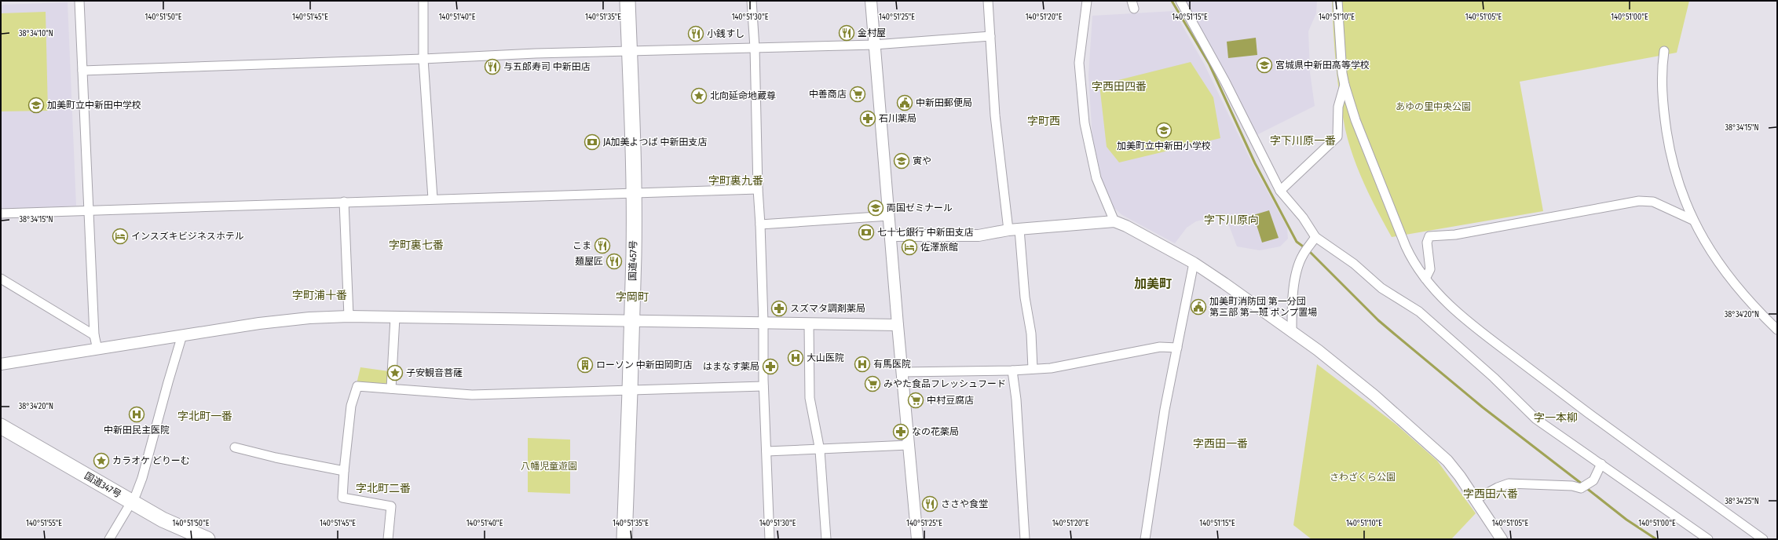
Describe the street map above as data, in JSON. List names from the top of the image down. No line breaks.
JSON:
{"streets":{"highway":["国道457号","国道347号"]},"districts":["字西田四番","字町西","字下川原一番","字町裏九番","字下川原向","字町裏七番","加美町","字町浦十番","字岡町","字北町一番","字一本柳","字西田一番","字北町二番","字西田六番"],"parks":["あゆの里中央公園","八幡児童遊園","さわざくら公園"],"places":{"restaurant":["金村屋","小銭すし","与五郎寿司 中新田店","こま","麺屋匠","ささや食堂"],"school or university":["宮城県中新田高等学校","加美町立中新田中学校","加美町立中新田小学校","寅や","両国ゼミナール"],"supermarket":["中善商店","みやた食品フレッシュフード","中村豆腐店"],"place":["北向延命地蔵尊","子安観音菩薩","カラオケ どりーむ"],"public building":["中新田郵便局","加美町消防団 第一分団 第三部 第一班 ポンプ置場"],"pharmacy":["石川薬局","スズマタ調剤薬局","はまなす薬局","なの花薬局"],"bank":["JA加美よつば 中新田支店","七十七銀行 中新田支店"],"hotel":["インスズキビジネスホテル","佐澤旅館"],"hospital":["大山医院","有馬医院","中新田民主医院"],"building":["ローソン 中新田岡町店"]},"coordinates":["140°51'45\"E","140°51'20\"E","140°51'10\"E","140°51'05\"E","140°51'00\"E","140°51'50\"E","140°51'40\"E","140°51'35\"E","140°51'30\"E","140°51'25\"E","140°51'15\"E","38°34'10\"N","38°34'15\"N","38°34'20\"N","38°34'25\"N","140°51'55\"E"]}
